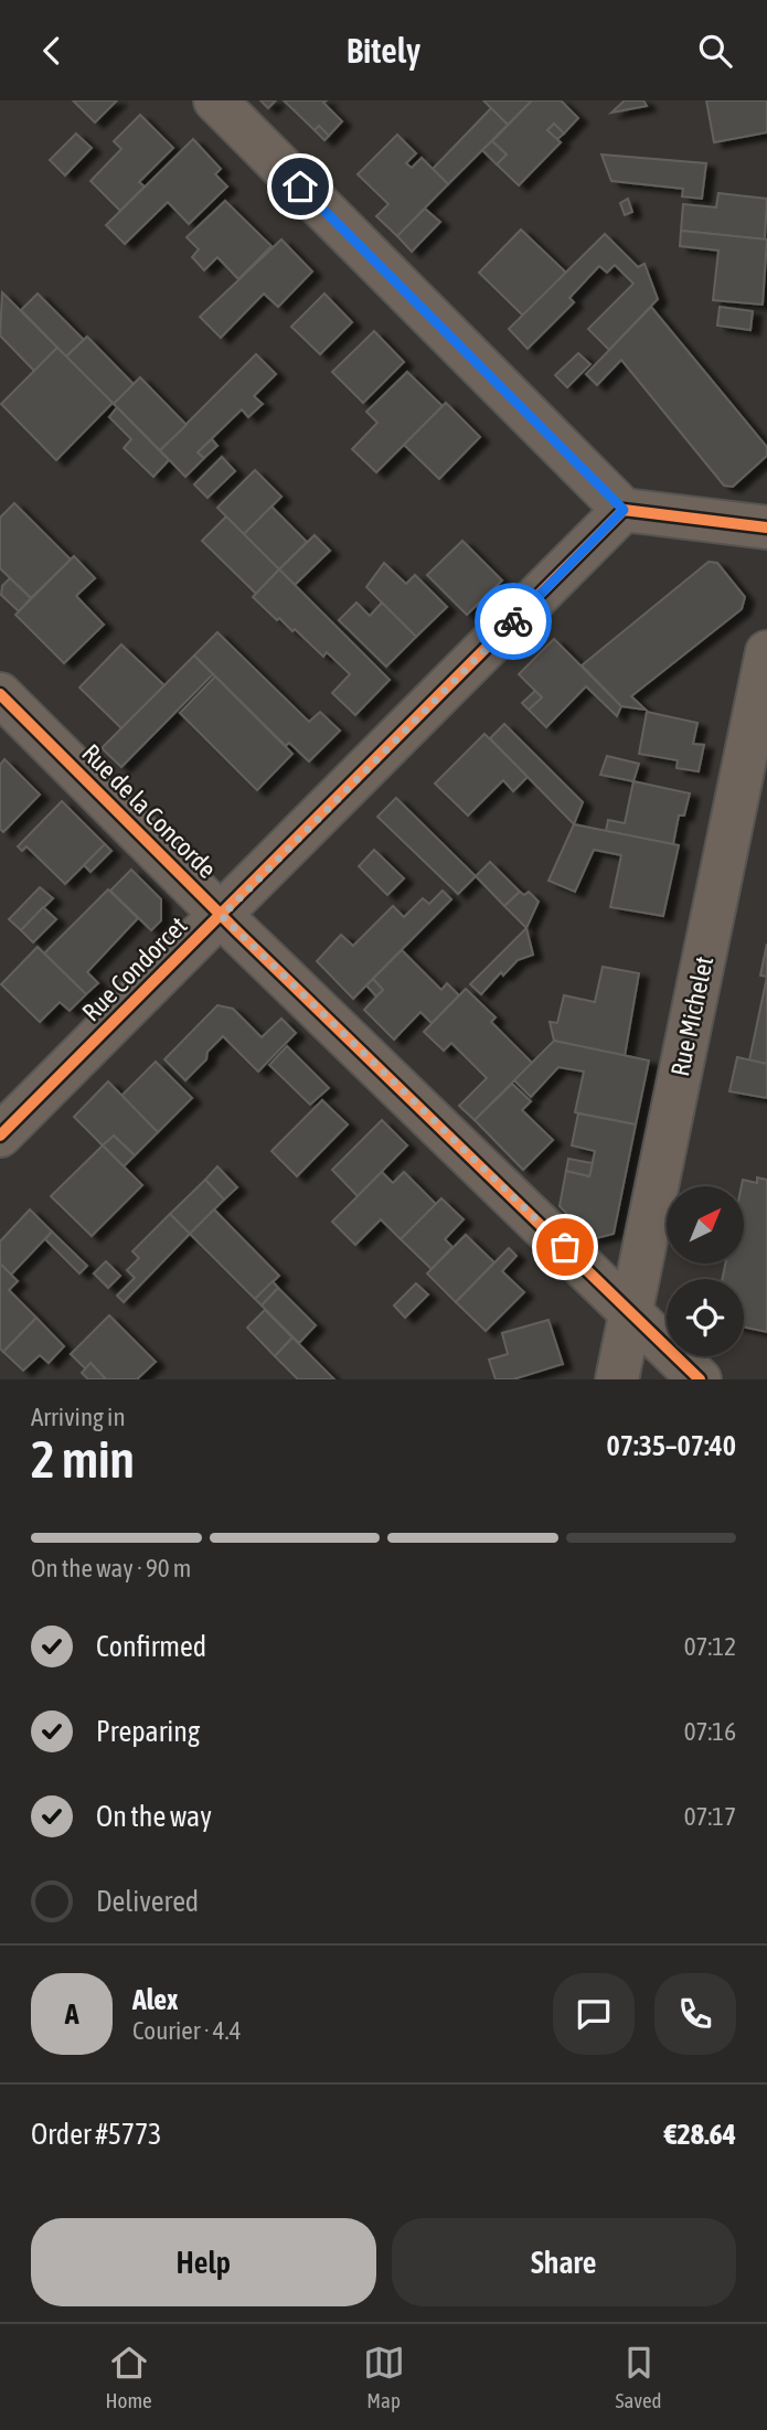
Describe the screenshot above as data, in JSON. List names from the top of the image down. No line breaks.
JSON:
{"streets":{"street":["Rue de la Concorde","Rue Condorcet","Rue Michelet"]},"crossings":[["Rue de la Concorde","Rue Condorcet"],["Rue de la Concorde","Rue Michelet"]],"north":"top right","page":{"header":"Bitely","heading":["2 min","Arriving in","07:35–07:40"],"panel":["Alex","Courier · 4.4","Order #5773","€28.64"],"bar":"On the way · 90 m","list":[["Confirmed","07:12"],["Preparing","07:16"],["On the way","07:17"],"Delivered"],"round":"A","buttons":["Help","Share"],"tabs":["Home","Map","Saved"]}}
